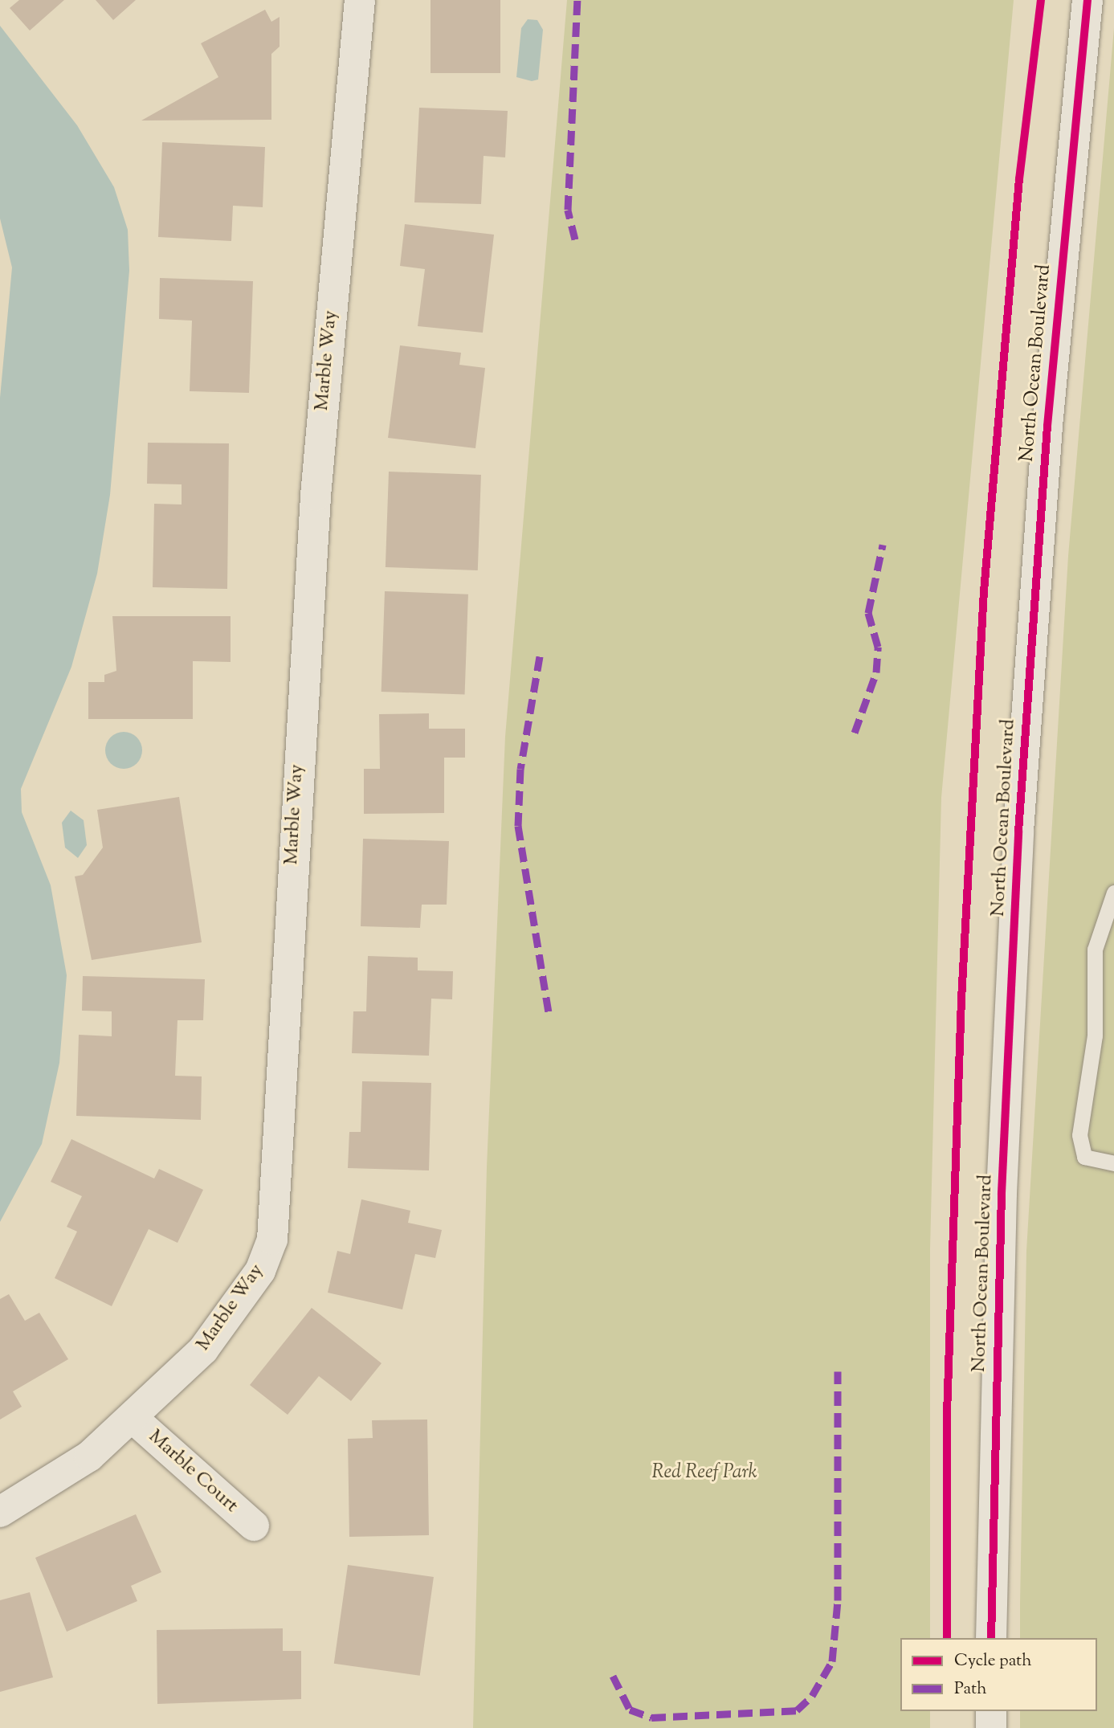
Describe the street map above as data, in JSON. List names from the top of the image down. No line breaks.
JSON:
{"streets":{"street":["Marble Way","North Ocean Boulevard","Marble Court"]},"crossings":[["Marble Way","Marble Court"]],"parks":["Red Reef Park"],"legend":["Cycle path","Path"]}
